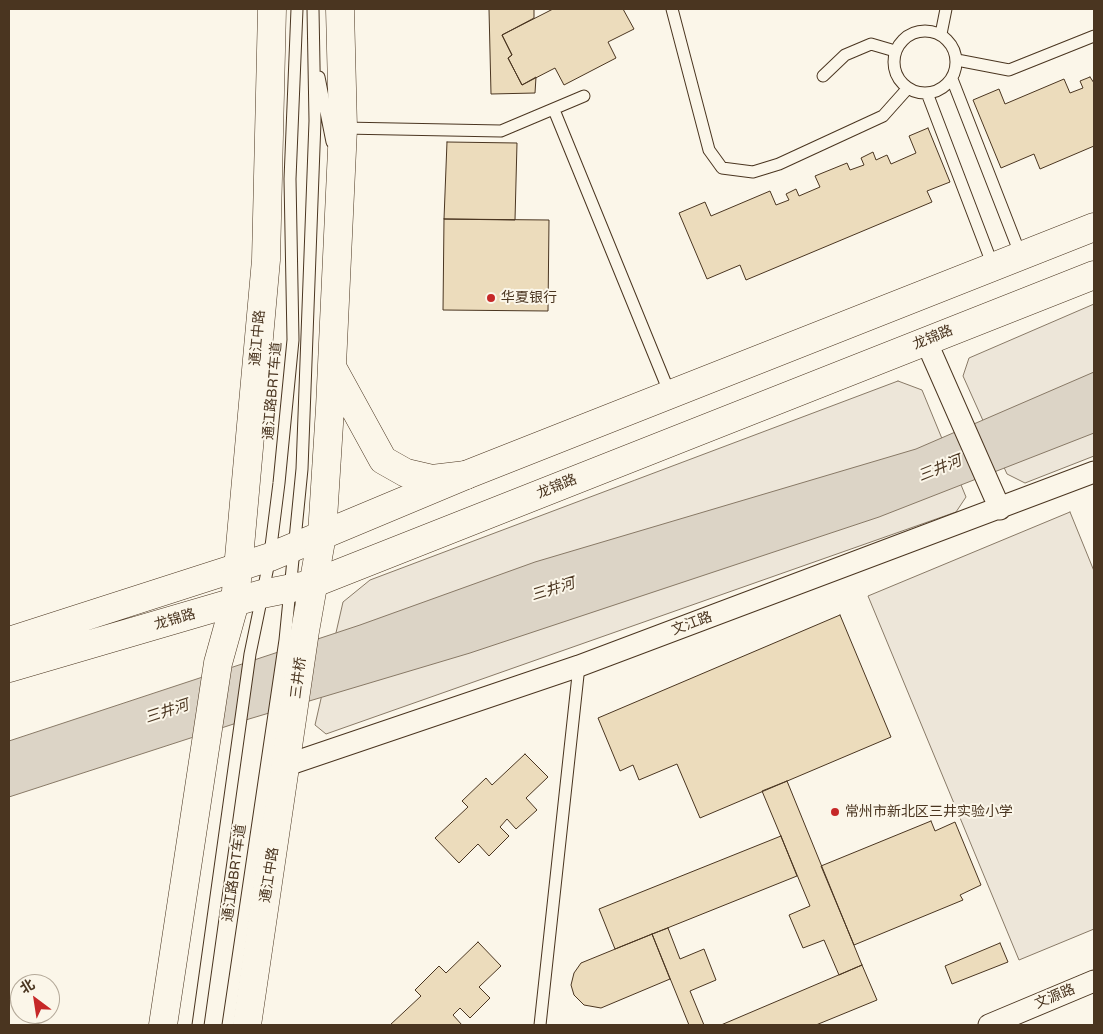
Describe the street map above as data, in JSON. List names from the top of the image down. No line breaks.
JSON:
{"streets":{"main road":["通江中路","龙锦路","三井桥"],"street":["文江路","文源路"],"lane":["通江路BRT车道"]},"crossings":[["通江中路","龙锦路"],["通江中路","通江路BRT车道"],["通江中路","文江路"],["通江中路","三井桥"],["龙锦路","通江路BRT车道"],["龙锦路","三井桥"],["通江路BRT车道","三井桥"]],"water":["三井河"],"places":["华夏银行","常州市新北区三井实验小学"],"north":"top left"}
